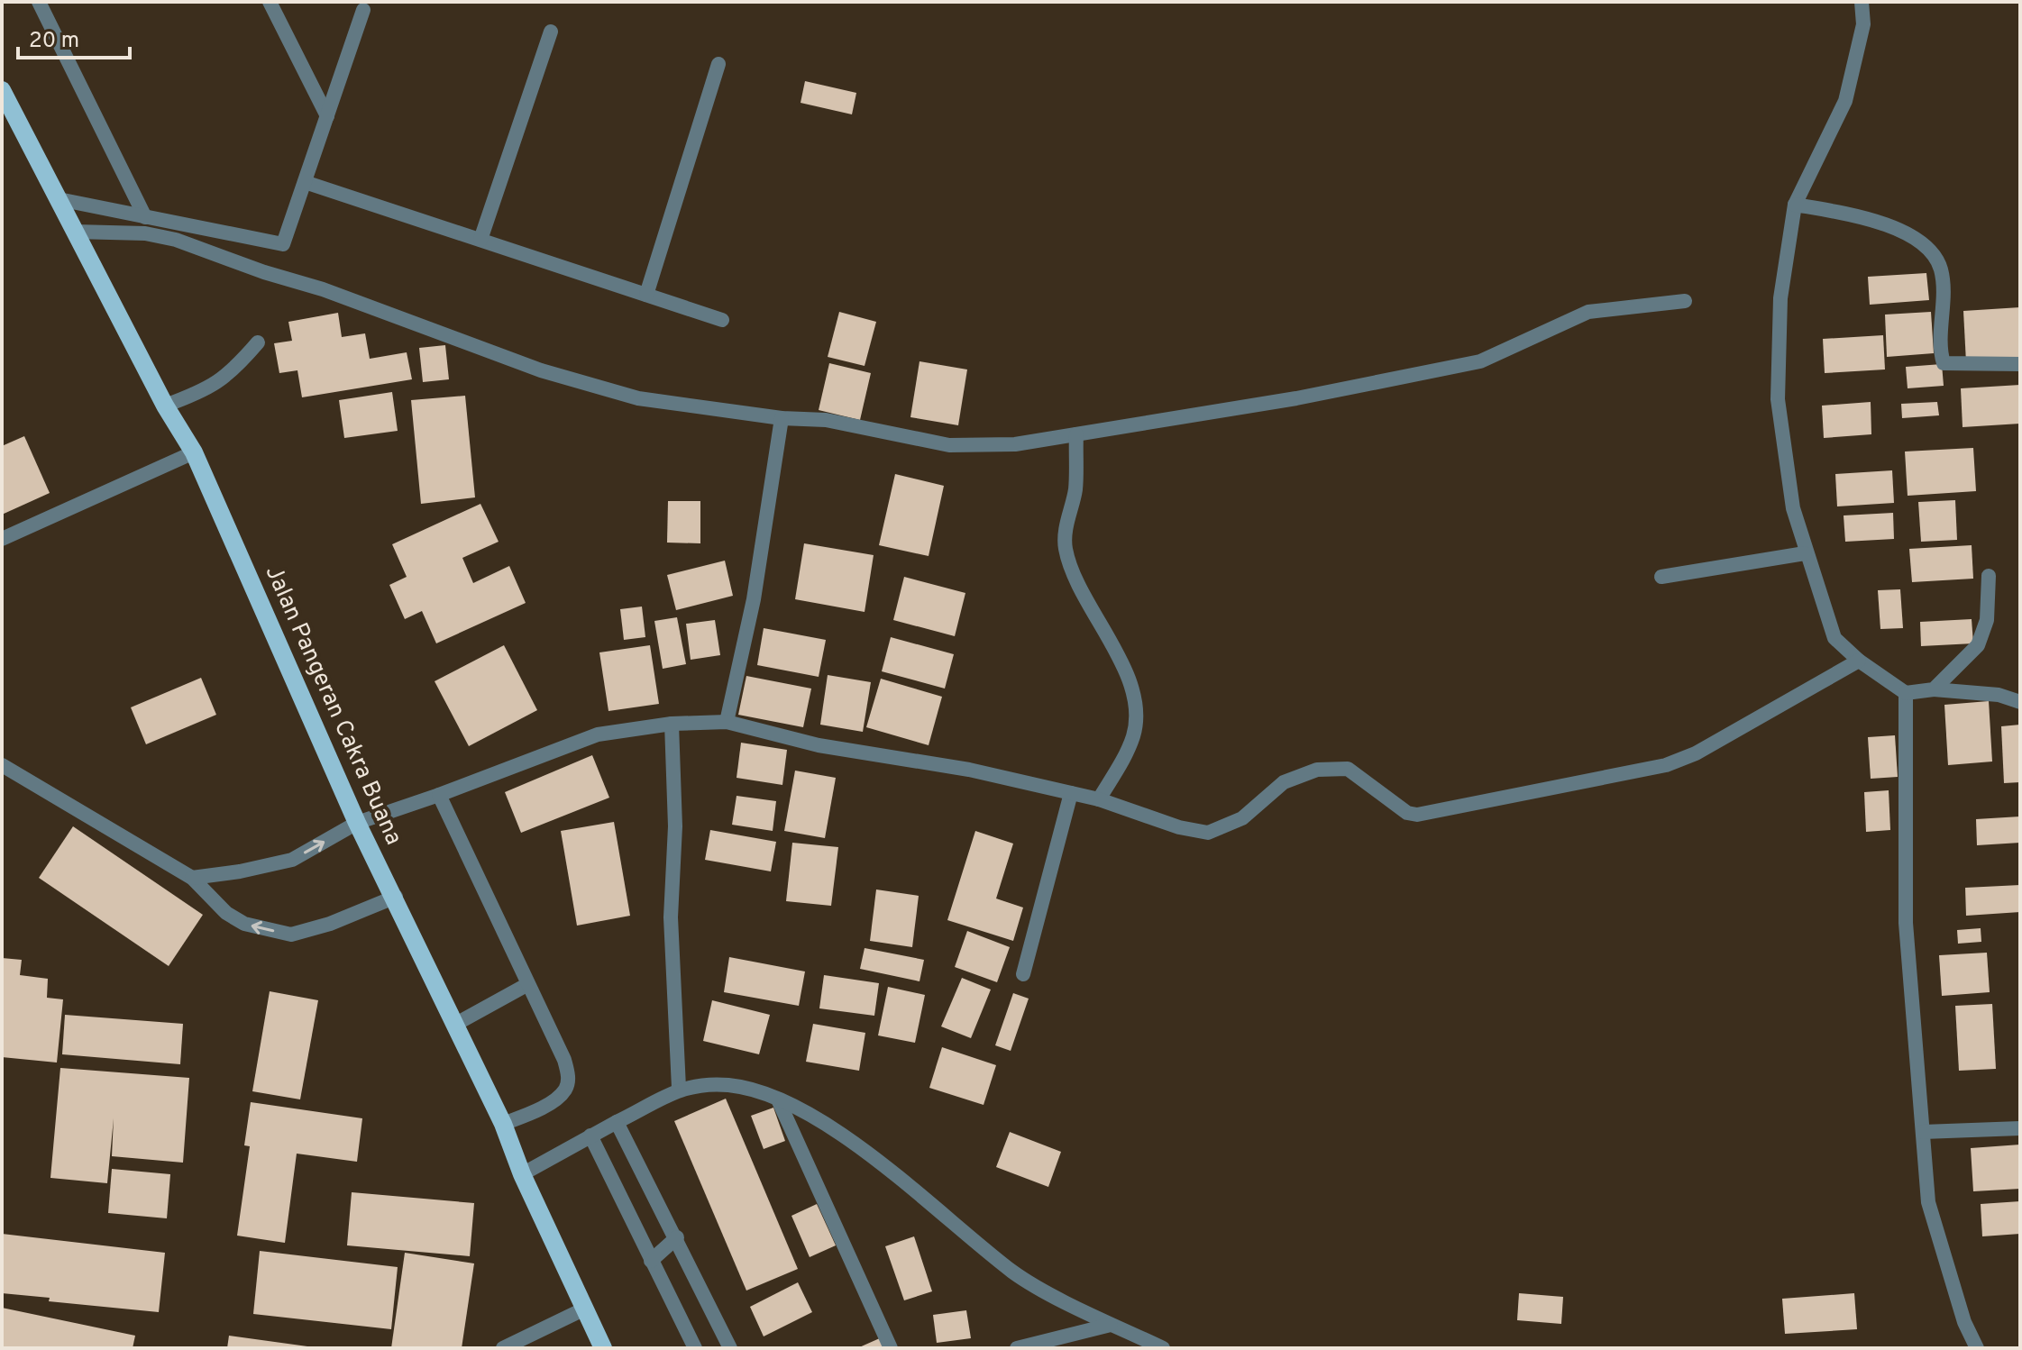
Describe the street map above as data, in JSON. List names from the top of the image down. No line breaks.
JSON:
{"streets":{"main road":["Jalan Pangeran Cakra Buana"]},"scale_bar":"20 m"}
